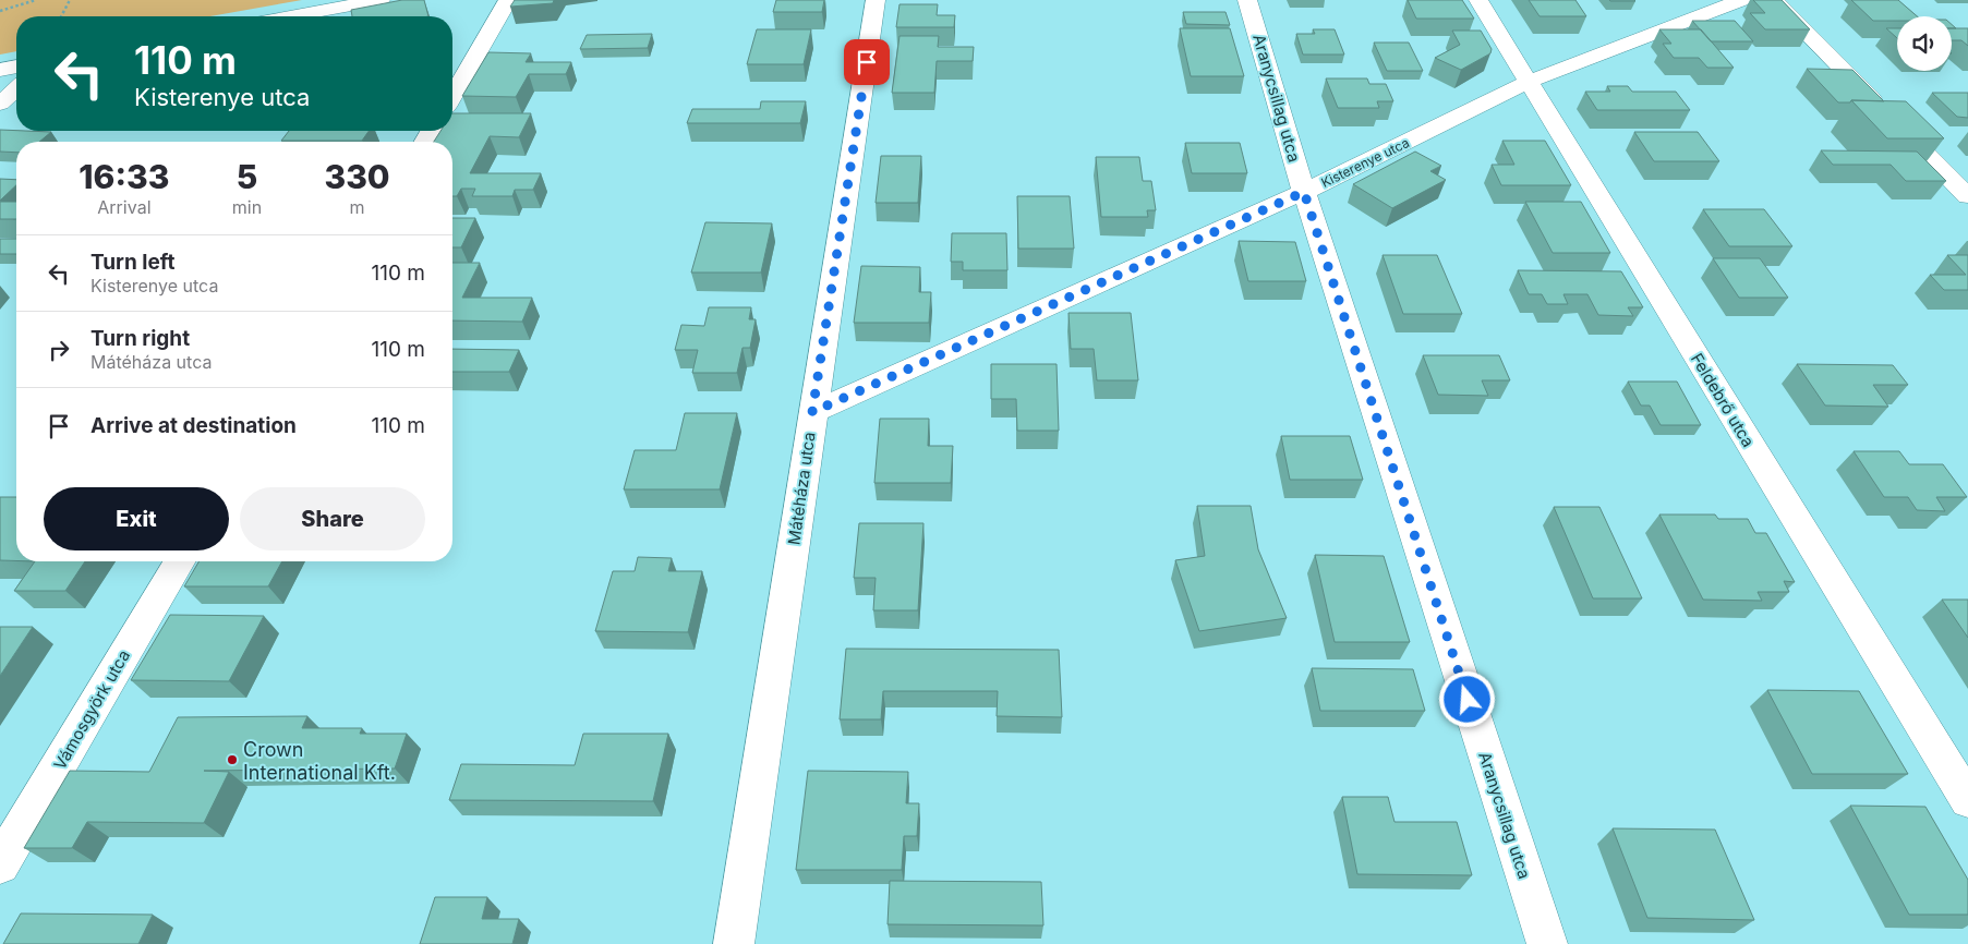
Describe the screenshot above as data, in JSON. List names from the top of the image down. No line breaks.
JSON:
{"streets":{"street":["Aranycsillag utca","Kisterenye utca","Feldebrő utca","Mátéháza utca","Vámosgyörk utca"]},"crossings":[["Aranycsillag utca","Kisterenye utca"],["Kisterenye utca","Feldebrő utca"],["Kisterenye utca","Mátéháza utca"]],"places":["Crown International Kft."],"page":{"turn":["110 m","Kisterenye utca"],"eta":["16:33","Arrival","5","min","330","m"],"list":[{"name":"Turn left","note":"Kisterenye utca","value":"110 m"},{"name":"Turn right","note":"Mátéháza utca","value":"110 m"},{"name":"Arrive at destination","value":"110 m"}],"buttons":["Exit","Share"]}}
